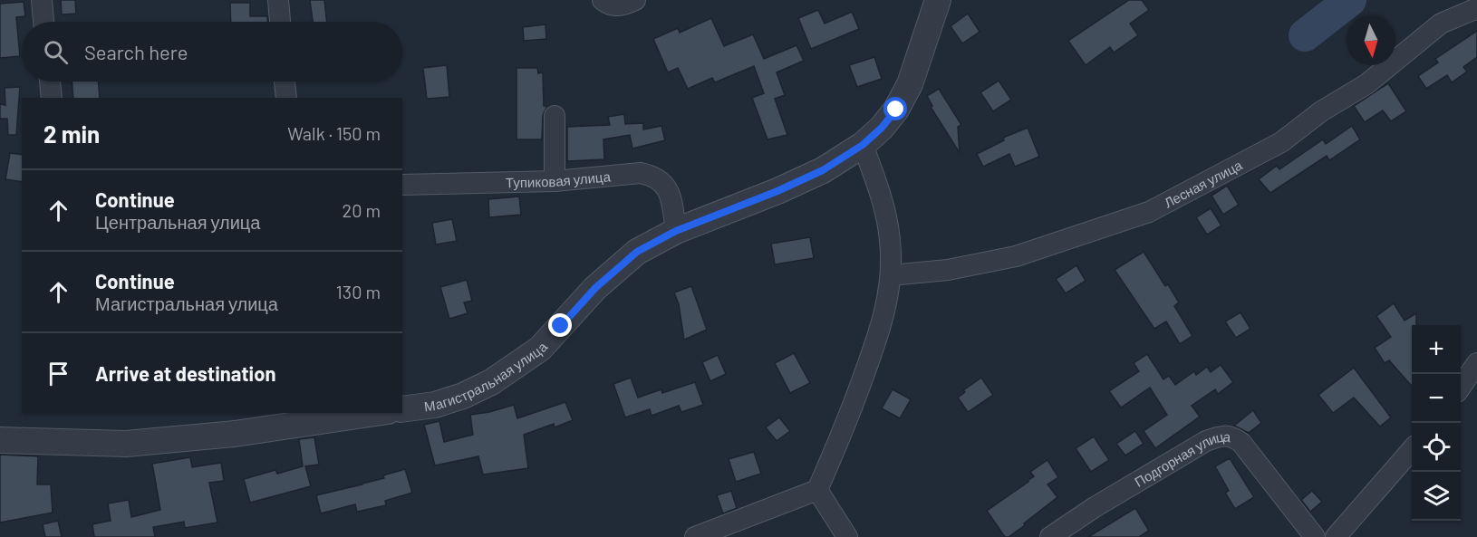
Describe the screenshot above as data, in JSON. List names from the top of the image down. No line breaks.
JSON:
{"streets":{"street":["Тупиковая улица","Лесная улица","Магистральная улица","Подгорная улица"]},"crossings":[["Тупиковая улица","Магистральная улица"]],"north":"bottom","page":{"search":"Search here","heading":["2 min","Walk · 150 m"],"list":[["Continue","Центральная улица","20 m"],["Continue","Магистральная улица","130 m"],"Arrive at destination"],"map_buttons":["+","−"]}}
